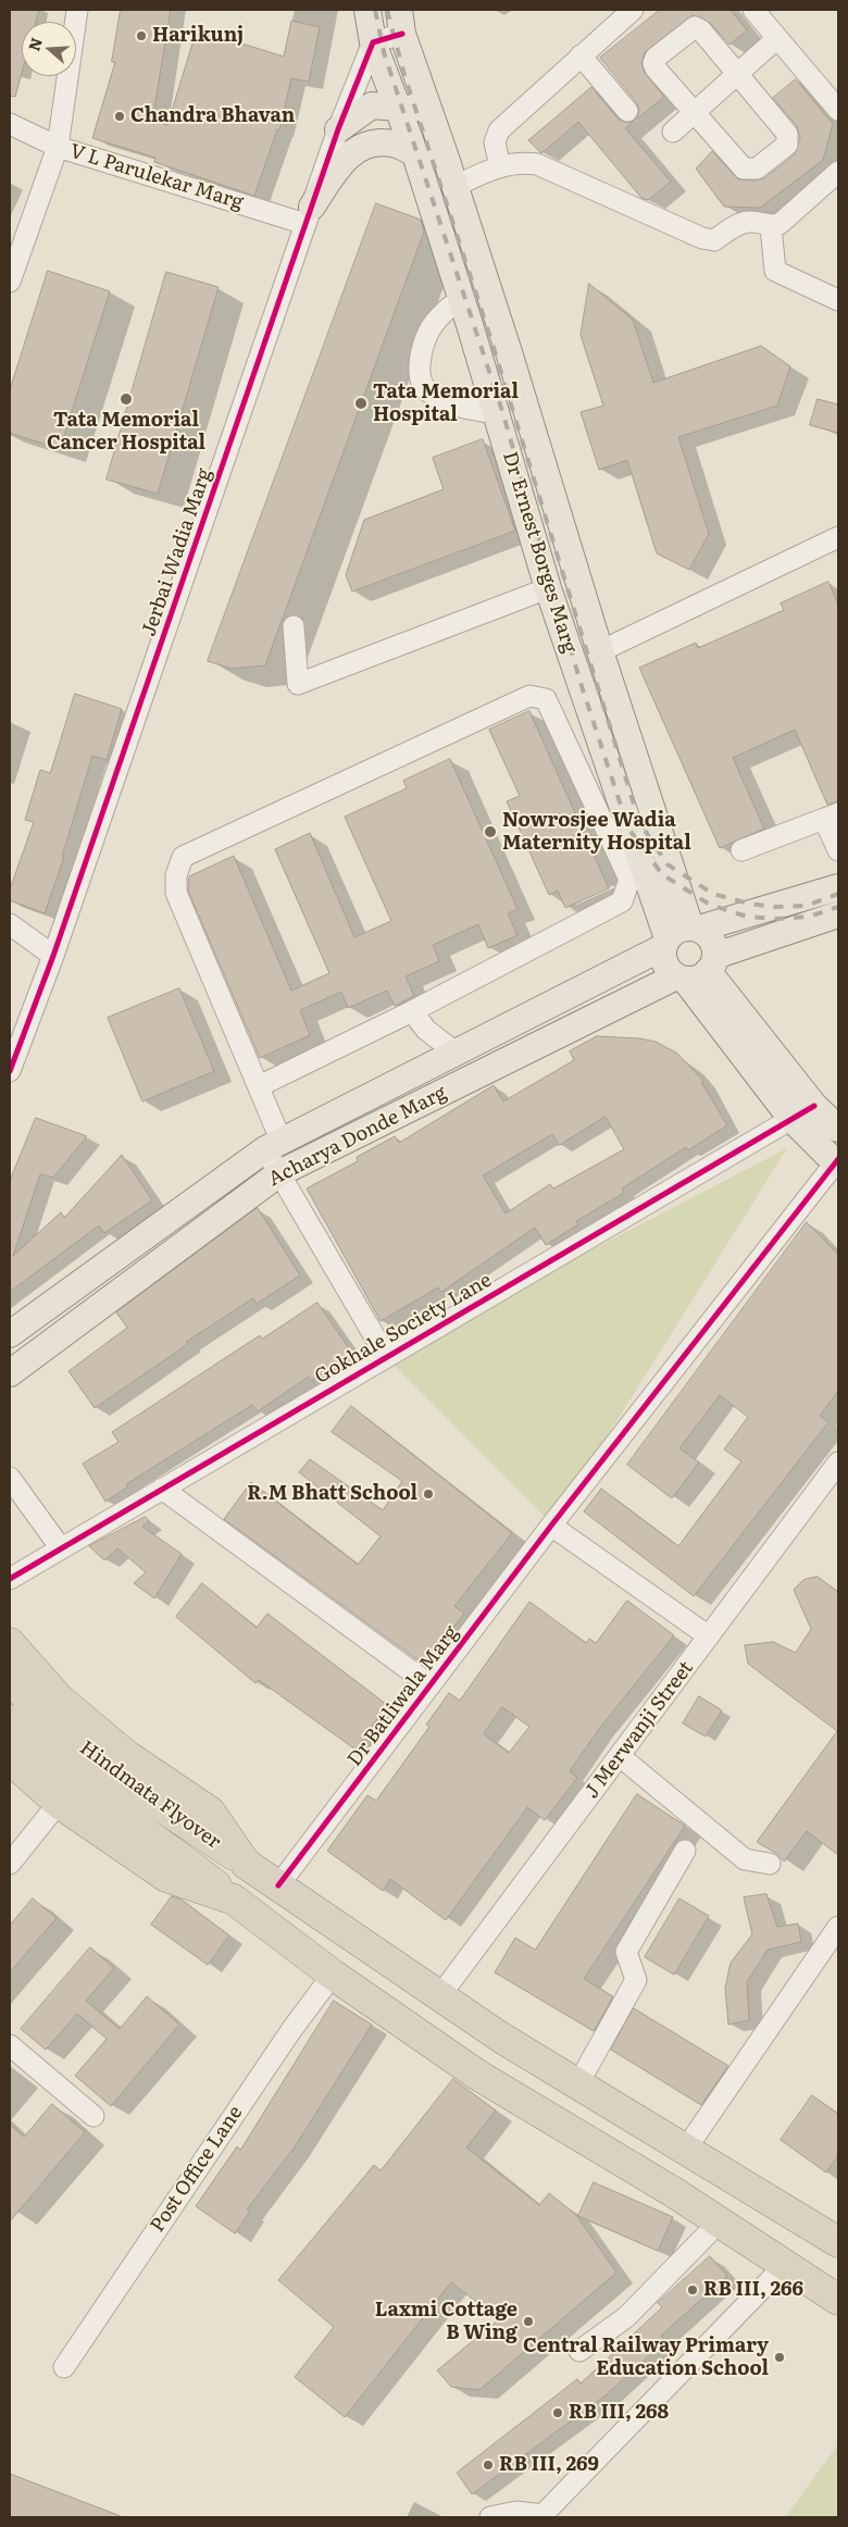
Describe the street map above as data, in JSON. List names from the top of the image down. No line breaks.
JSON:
{"streets":{"highway":["Hindmata Flyover"],"main road":["Dr Ernest Borges Marg","Acharya Donde Marg"],"street":["V L Parulekar Marg","Jerbai Wadia Marg","Gokhale Society Lane","Dr Batliwala Marg","J Merwanji Street","Post Office Lane"]},"crossings":[["V L Parulekar Marg","Jerbai Wadia Marg"],["Jerbai Wadia Marg","Dr Ernest Borges Marg"],["Dr Ernest Borges Marg","Acharya Donde Marg"],["Dr Batliwala Marg","Hindmata Flyover"],["J Merwanji Street","Hindmata Flyover"],["Hindmata Flyover","Post Office Lane"]],"places":["Harikunj","Chandra Bhavan","Tata Memorial Cancer Hospital","Tata Memorial Hospital","Nowrosjee Wadia Maternity Hospital","R.M Bhatt School","RB III, 266","Laxmi Cottage B Wing","Central Railway Primary Education School","RB III, 268","RB III, 269"],"north":"left"}
